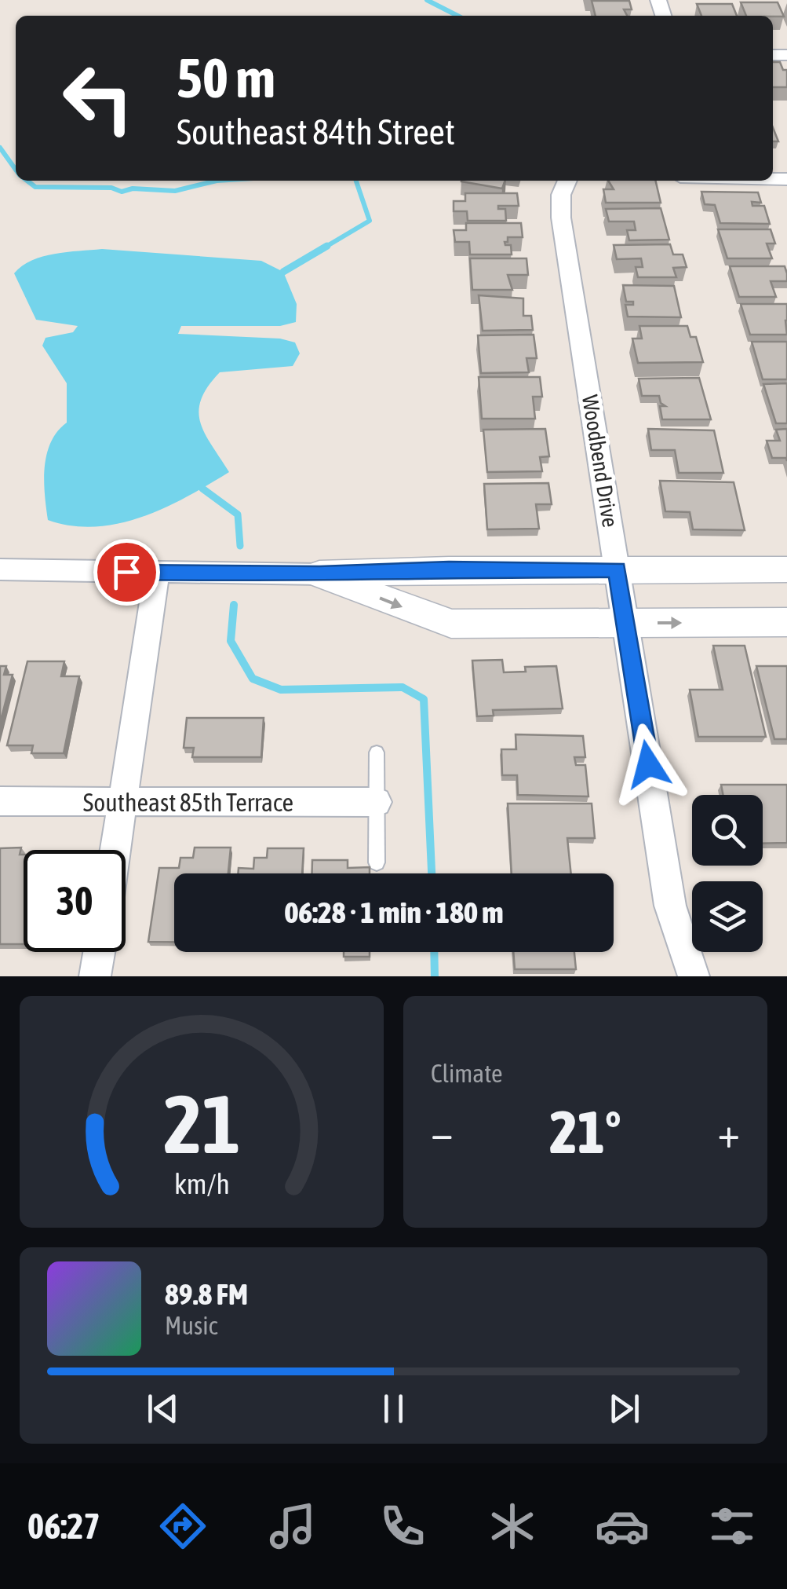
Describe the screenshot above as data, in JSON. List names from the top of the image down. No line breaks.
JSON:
{"streets":{"street":["Woodbend Drive","Southeast 85th Terrace"]},"page":{"turn":["50 m","Southeast 84th Street"],"limit":"30","trip":"06:28 · 1 min · 180 m","tile":"Climate","heat":["−","21°","+"],"song":["89.8 FM","Music"],"tabs":"06:27","gauge":["21","km/h"]}}
